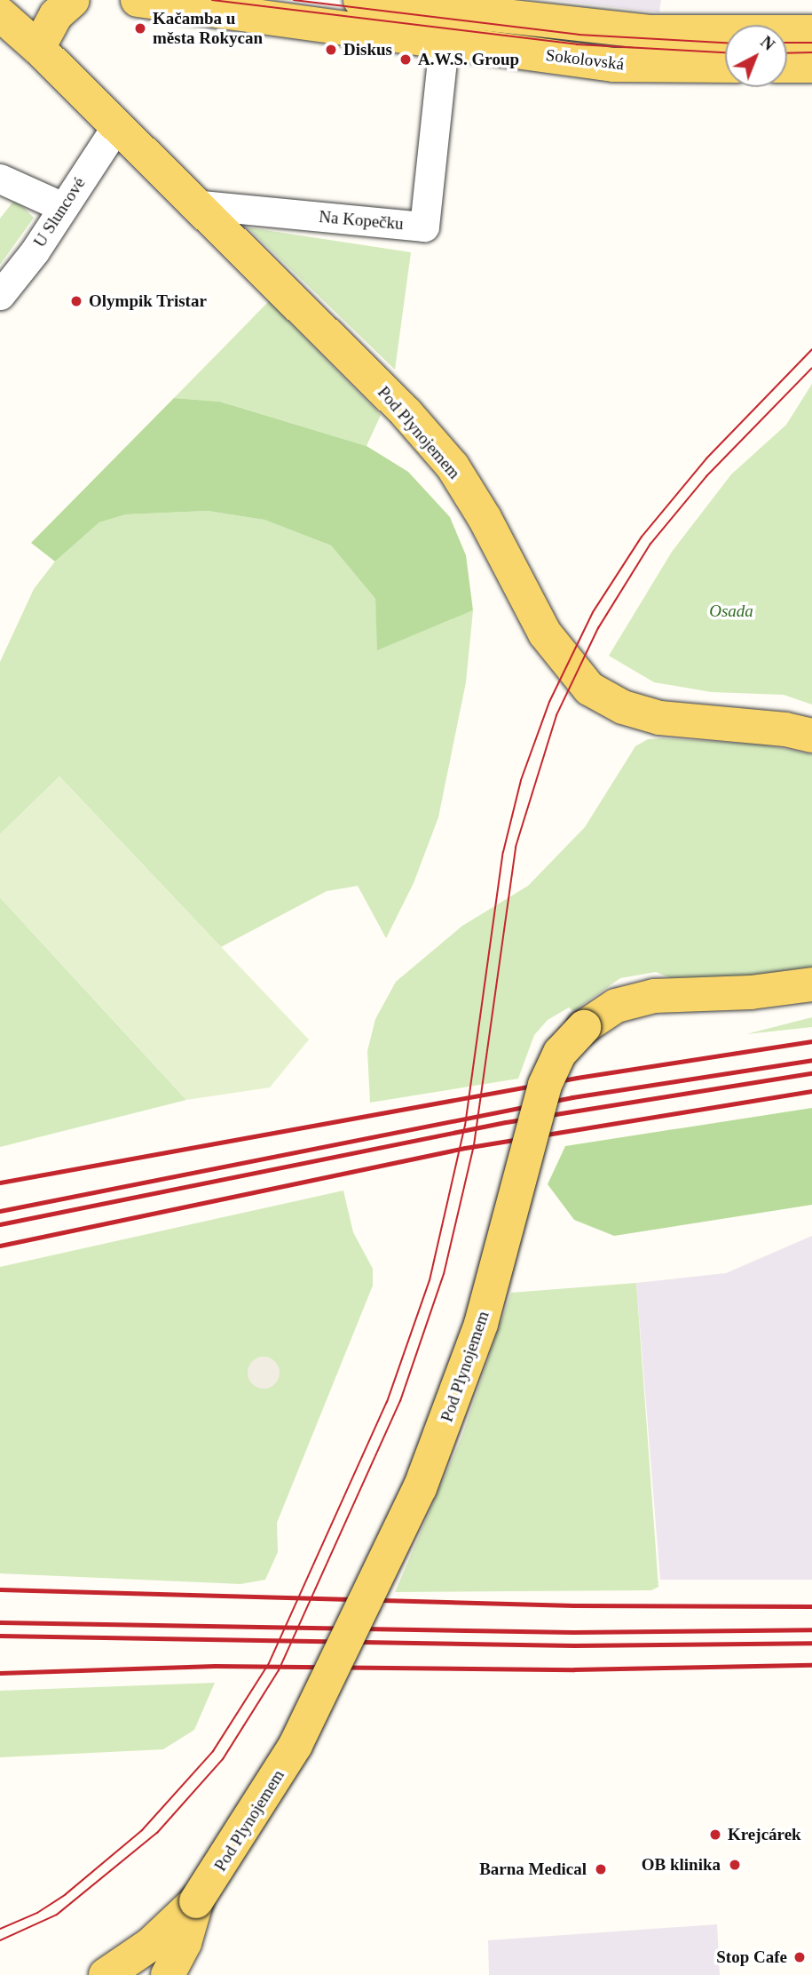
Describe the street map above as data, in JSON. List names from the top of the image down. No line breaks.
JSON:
{"streets":{"main road":["Sokolovská","Pod Plynojemem"],"street":["U Sluncové","Na Kopečku"]},"crossings":[["Sokolovská","Na Kopečku"],["U Sluncové","Pod Plynojemem"],["Na Kopečku","Pod Plynojemem"]],"parks":["Osada"],"places":["Kačamba u města Rokycan","Diskus","A.W.S. Group","Olympik Tristar","Krejcárek","OB klinika","Barna Medical","Stop Cafe"],"north":"top right"}
